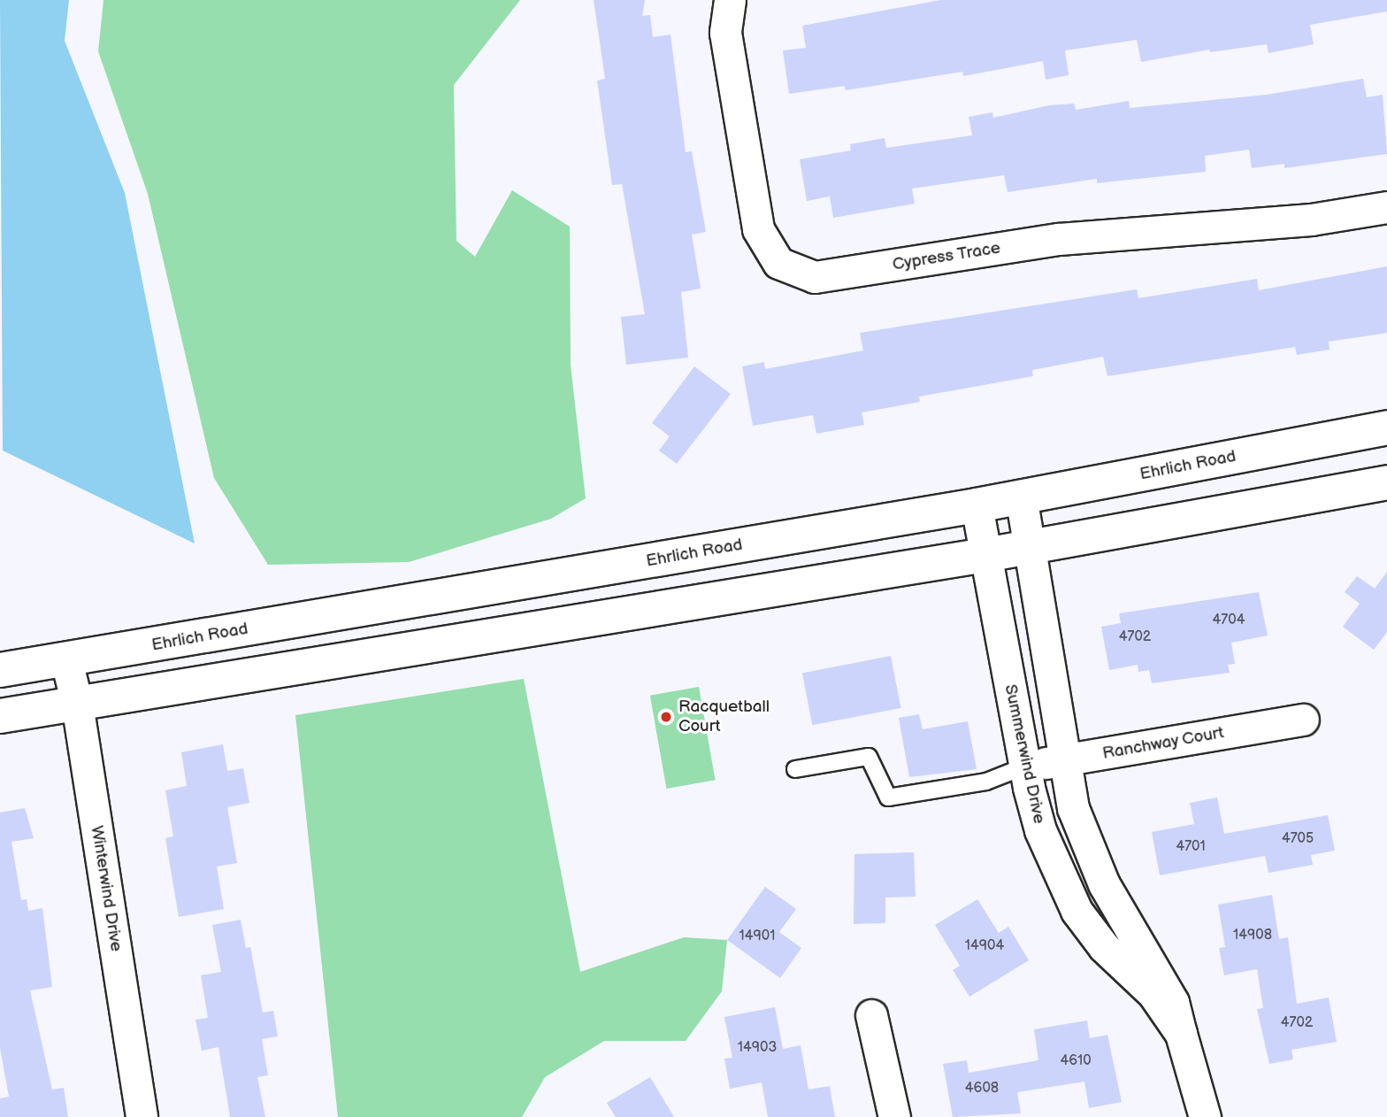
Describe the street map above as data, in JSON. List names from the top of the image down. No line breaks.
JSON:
{"streets":{"main road":["Ehrlich Road"],"street":["Cypress Trace","Ranchway Court","Summerwind Drive","Winterwind Drive"]},"crossings":[["Ehrlich Road","Summerwind Drive"],["Ehrlich Road","Winterwind Drive"],["Ranchway Court","Summerwind Drive"]],"places":["Racquetball Court"],"house_numbers":["4704","4702","4705","4701","14908","14901","14904","4702","14903","4610","4608"]}
